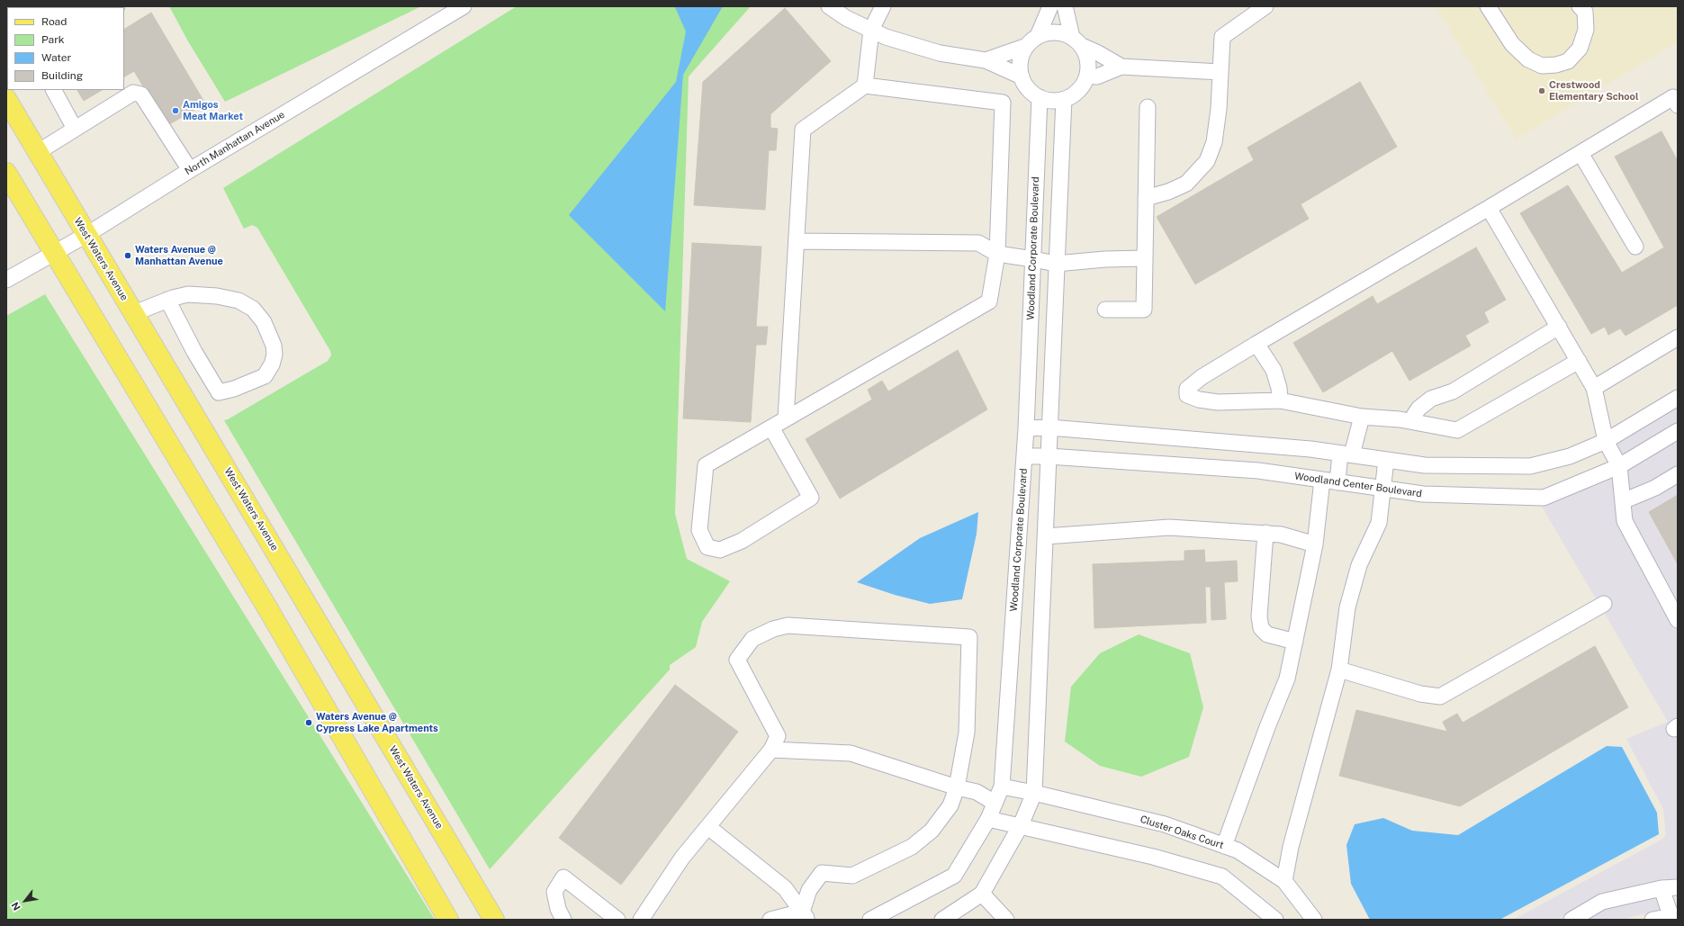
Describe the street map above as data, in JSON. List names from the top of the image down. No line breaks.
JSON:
{"streets":{"main road":["West Waters Avenue"],"street":["North Manhattan Avenue","Woodland Corporate Boulevard","Woodland Center Boulevard","Cluster Oaks Court"]},"crossings":[["North Manhattan Avenue","West Waters Avenue"],["Woodland Corporate Boulevard","Woodland Center Boulevard"],["Woodland Corporate Boulevard","Cluster Oaks Court"]],"places":["Crestwood Elementary School","Amigos Meat Market","Waters Avenue @ Manhattan Avenue","Waters Avenue @ Cypress Lake Apartments"],"legend":["Road","Park","Water","Building"],"north":"bottom left"}
